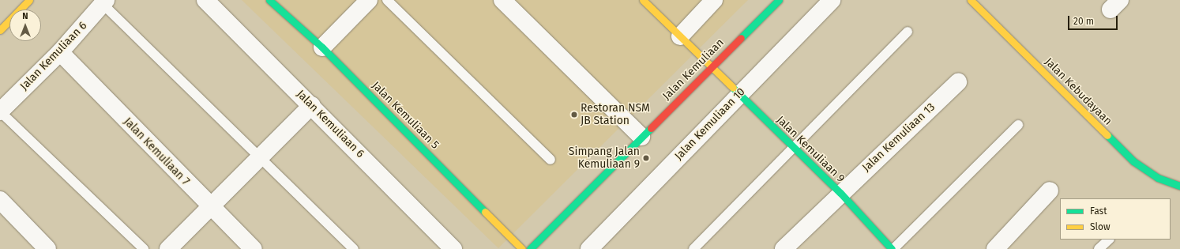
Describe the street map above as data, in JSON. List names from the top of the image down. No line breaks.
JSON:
{"streets":{"street":["Jalan Kemuliaan 6","Jalan Kemuliaan","Jalan Kebudayaan","Jalan Kemuliaan 5","Jalan Kemuliaan 10","Jalan Kemuliaan 13","Jalan Kemuliaan 9","Jalan Kemuliaan 7"]},"crossings":[["Jalan Kemuliaan 6","Jalan Kemuliaan 7"],["Jalan Kemuliaan","Jalan Kemuliaan 9"],["Jalan Kemuliaan 10","Jalan Kemuliaan 9"],["Jalan Kemuliaan 13","Jalan Kemuliaan 9"]],"places":["Restoran NSM JB Station","Simpang Jalan Kemuliaan 9"],"legend":["Fast","Slow"],"scale_bar":"20 m","north":"top"}
